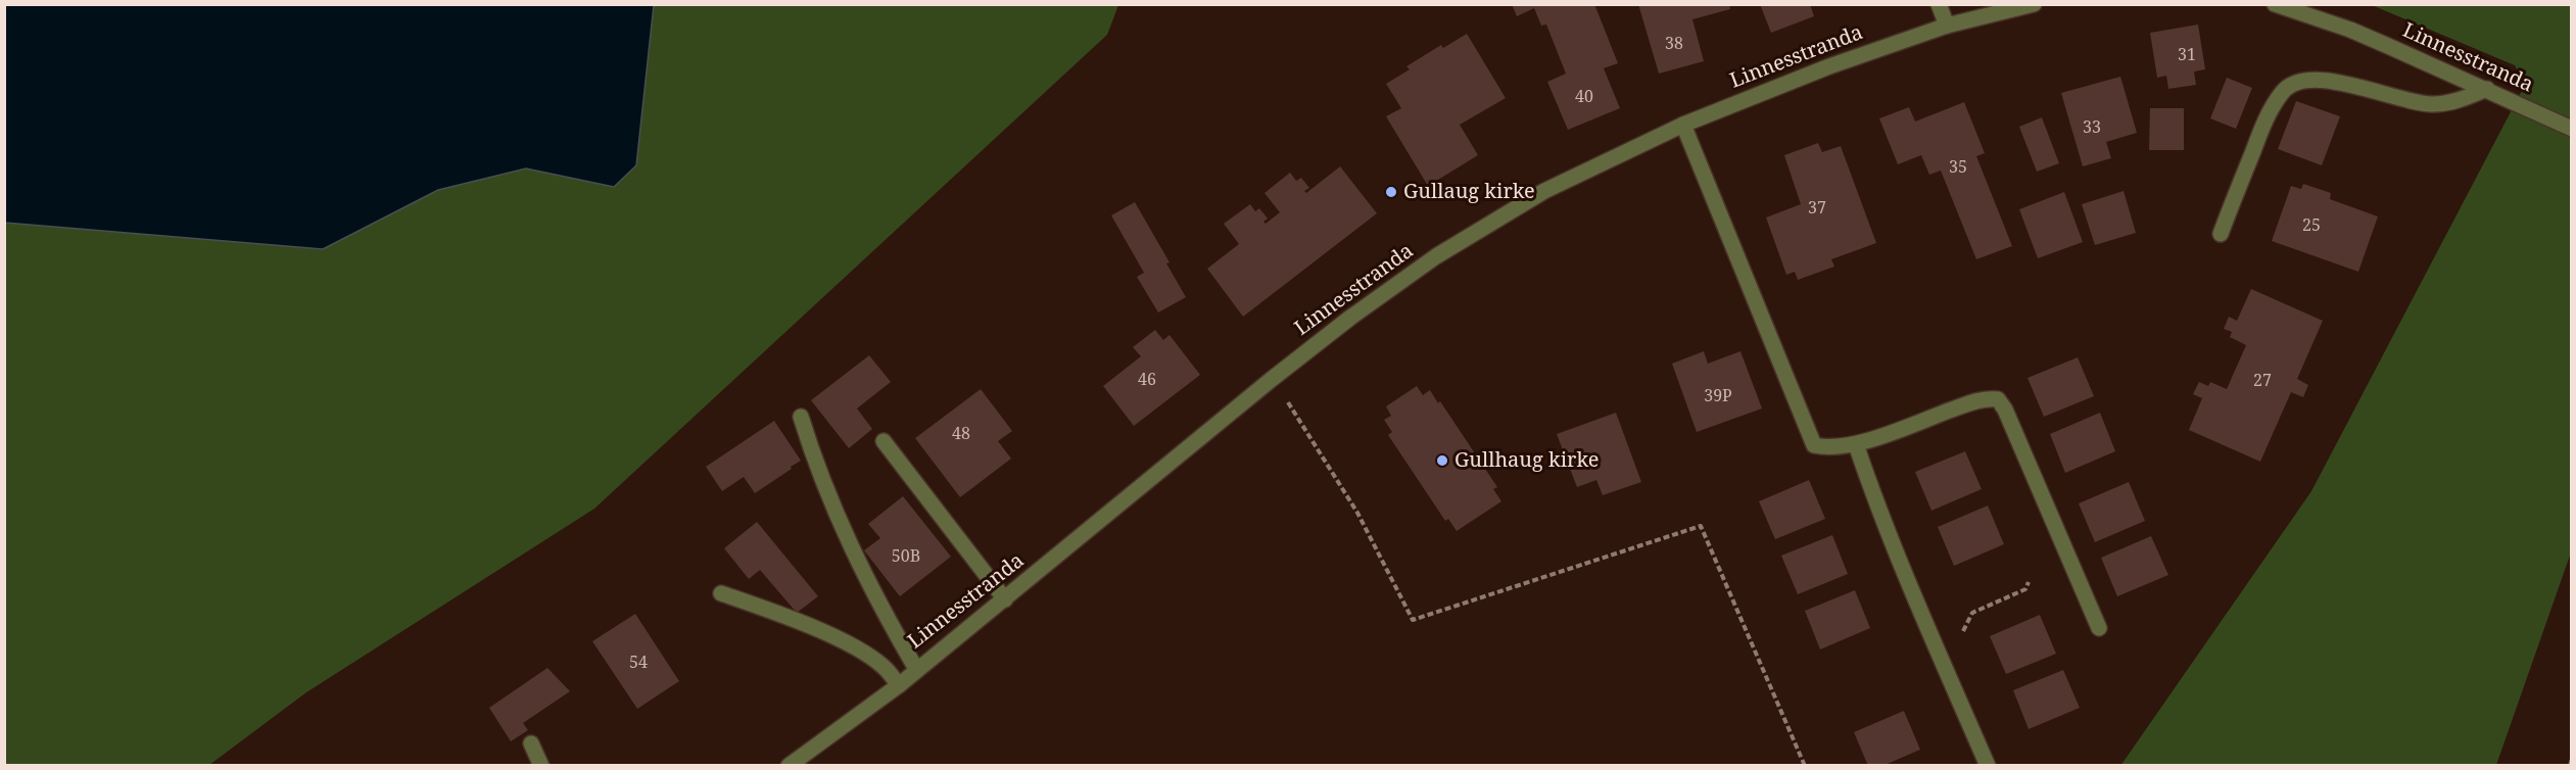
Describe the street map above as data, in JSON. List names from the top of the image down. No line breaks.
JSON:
{"streets":{"street":["Linnesstranda"]},"places":["Gullaug kirke","Gullhaug kirke"],"house_numbers":["38","31","40","33","35","37","25","46","27","39P","48","50B","54"]}
